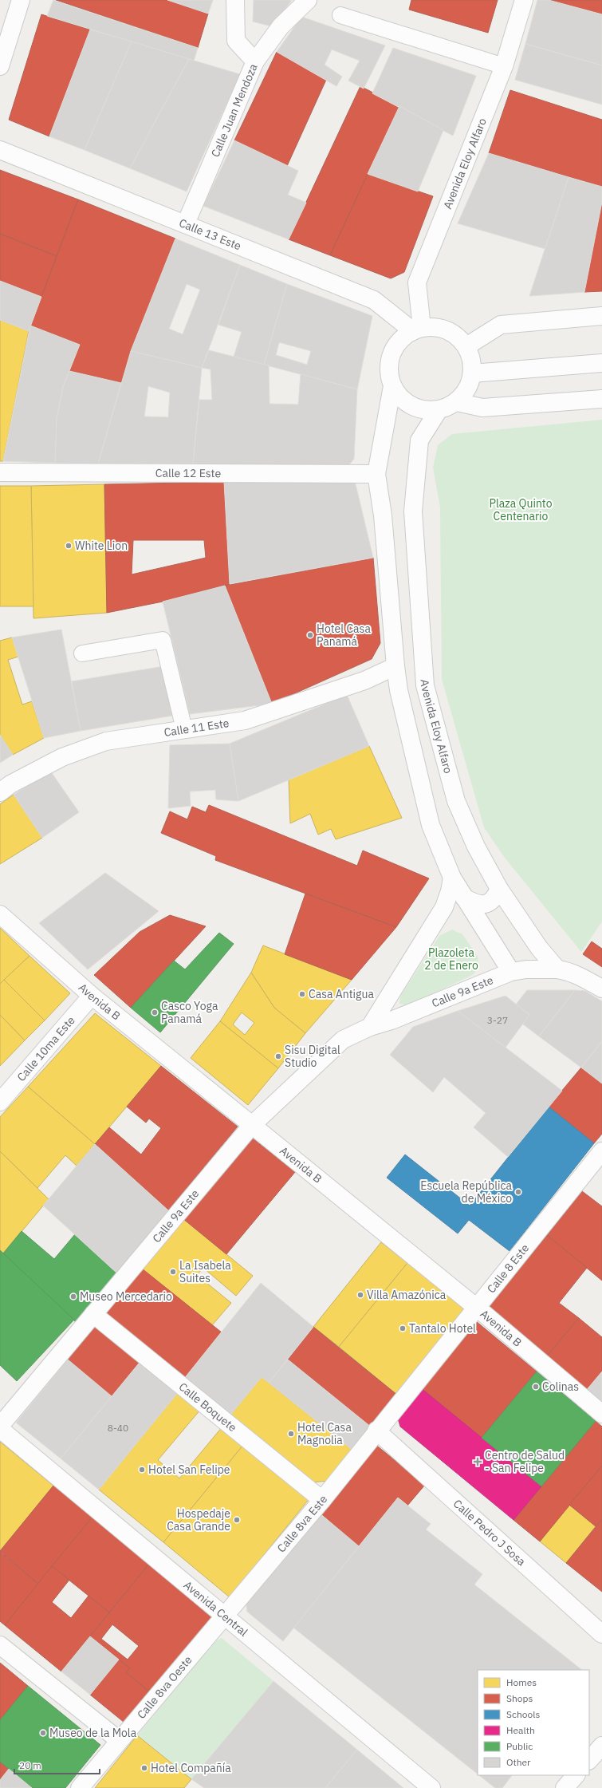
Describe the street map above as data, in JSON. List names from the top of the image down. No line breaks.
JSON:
{"streets":{"street":["Calle Juan Mendoza","Avenida Eloy Alfaro","Calle 13 Este","Calle 12 Este","Calle 11 Este","Calle 9a Este","Avenida B","Calle 10ma Este","Calle 8 Este","Calle Boquete","Calle 8va Este","Calle Pedro J Sosa","Avenida Central","Calle 8va Oeste"]},"crossings":[["Calle Juan Mendoza","Calle 13 Este"],["Avenida Eloy Alfaro","Calle 13 Este"],["Avenida Eloy Alfaro","Calle 9a Este"],["Calle 9a Este","Avenida B"],["Calle 9a Este","Calle Boquete"],["Avenida B","Calle 10ma Este"],["Avenida B","Calle 8 Este"],["Calle 8 Este","Calle 8va Este"],["Calle 8 Este","Calle Pedro J Sosa"],["Calle Boquete","Calle 8va Este"],["Calle 8va Este","Calle Pedro J Sosa"],["Calle 8va Este","Avenida Central"],["Calle 8va Este","Calle 8va Oeste"],["Avenida Central","Calle 8va Oeste"]],"parks":["Plaza Quinto Centenario","Plazoleta 2 de Enero"],"places":{"other":["White Lion","Hotel Casa Panamá","Casa Antigua","Casco Yoga Panamá","Sisu Digital Studio","Escuela República de México","La Isabela Suites","Villa Amazónica","Museo Mercedario","Tantalo Hotel","Colinas","Hotel Casa Magnolia","Hotel San Felipe","Hospedaje Casa Grande","Museo de la Mola","Hotel Compañía"],"health":["Centro de Salud - San Felipe"]},"house_numbers":["3-27","8-40"],"legend":["Homes","Shops","Schools","Health","Public","Other"],"scale_bar":"20 m"}
